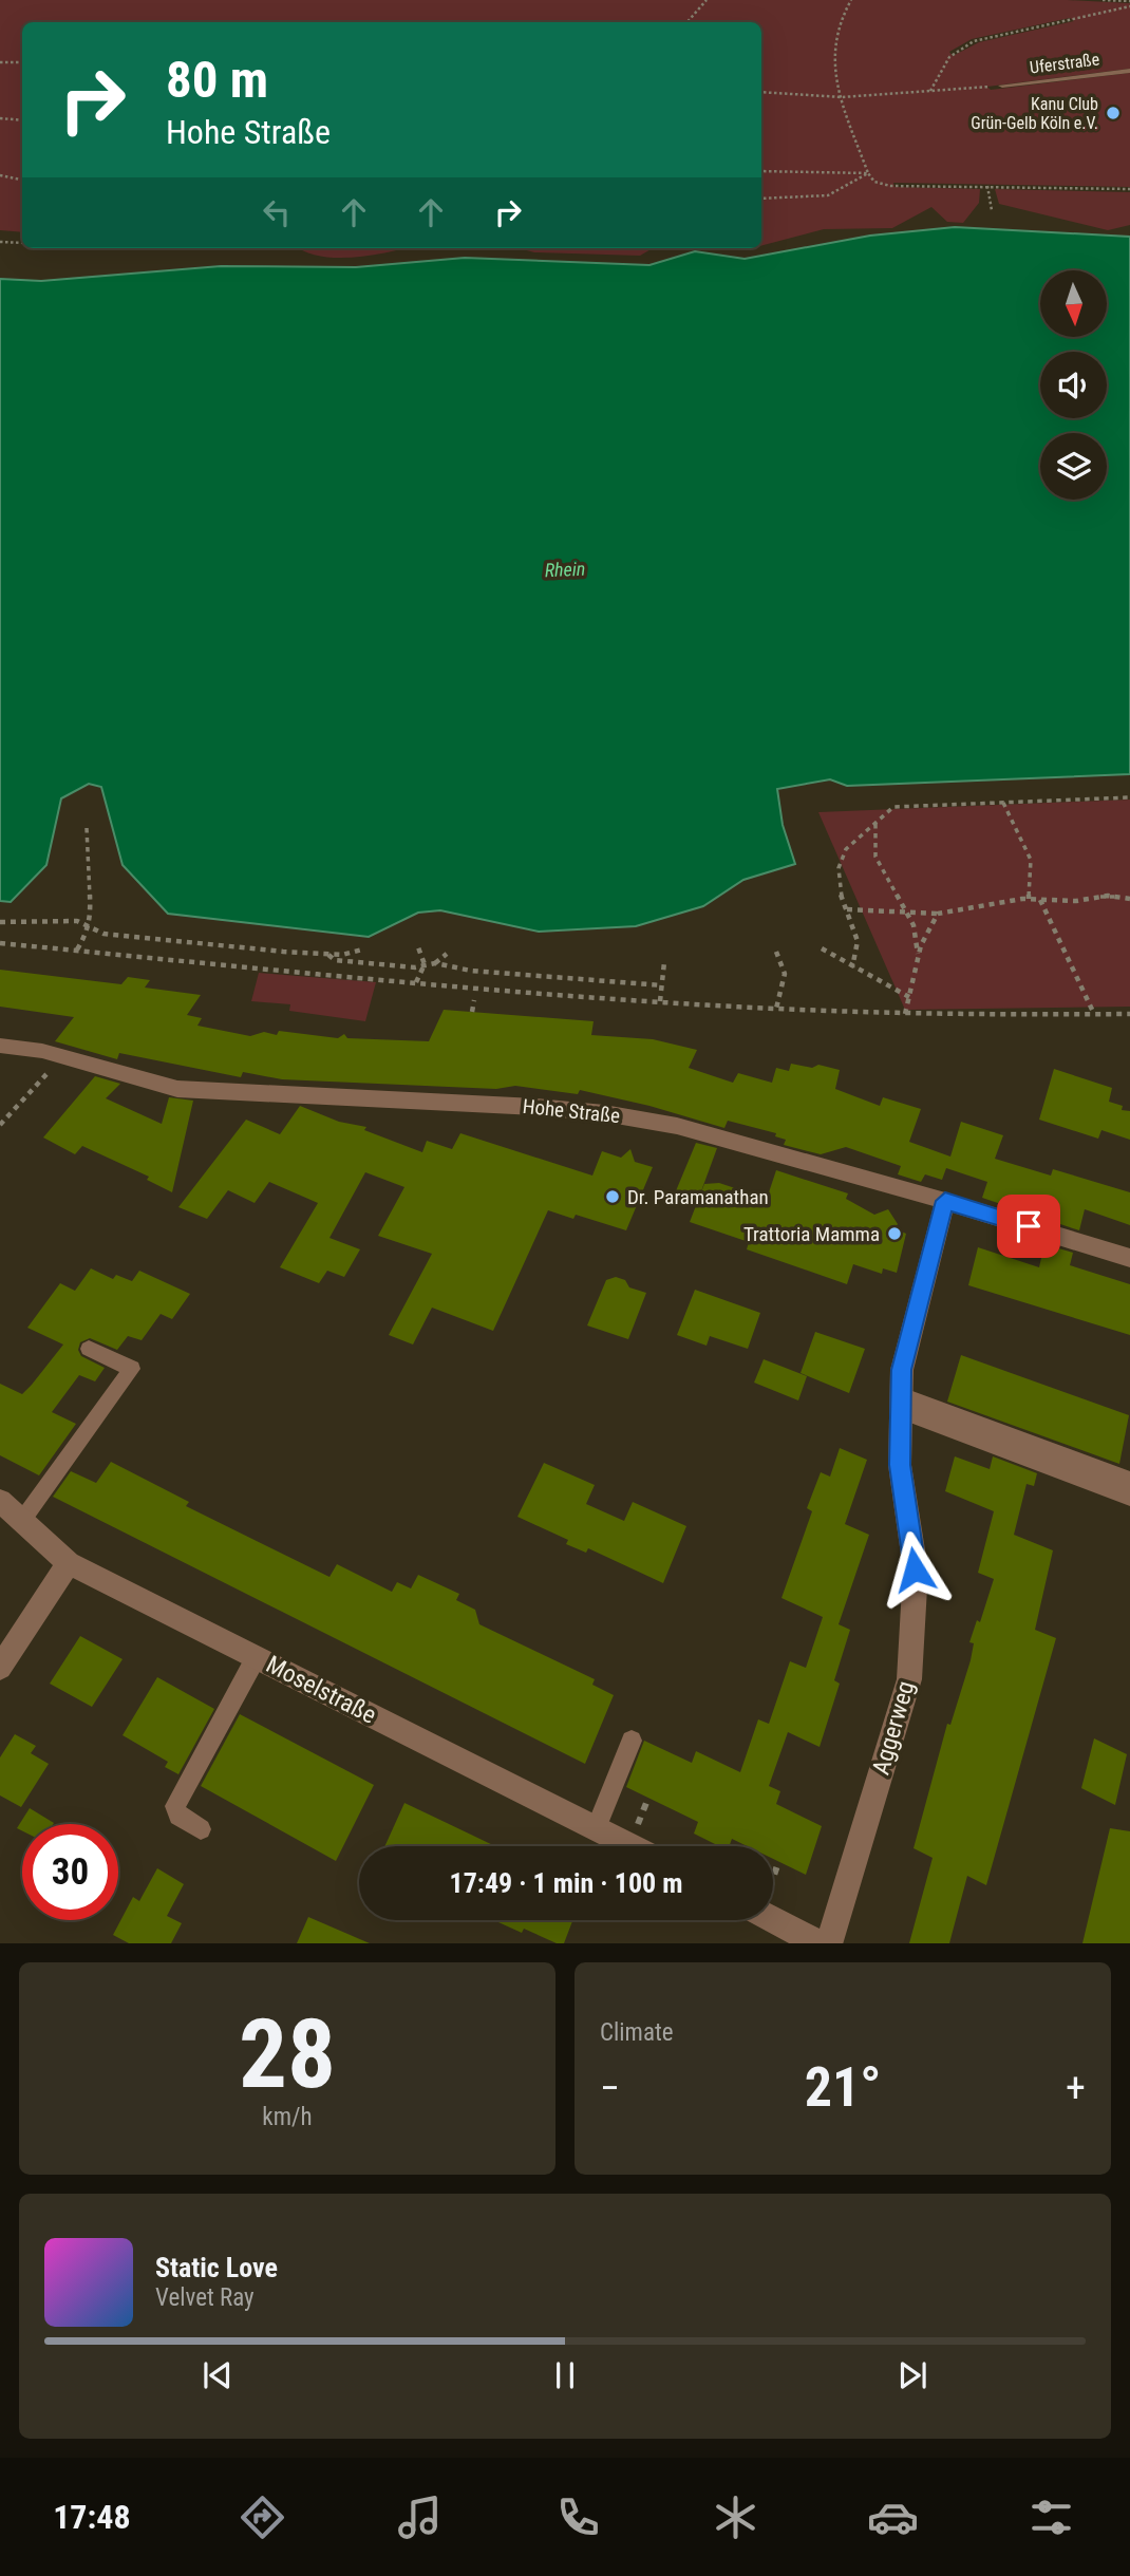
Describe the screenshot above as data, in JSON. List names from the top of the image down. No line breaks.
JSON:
{"streets":{"street":["Hohe Straße","Moselstraße","Aggerweg"],"lane":["Uferstraße"]},"crossings":[["Hohe Straße","Aggerweg"]],"water":["Rhein"],"places":["Kanu Club Grün-Gelb Köln e.V.","Dr. Paramanathan","Trattoria Mamma"],"north":"bottom","page":{"turn":["80 m","Hohe Straße"],"limit":"30","trip":"17:49 · 1 min · 100 m","tile":[["28","km/h"],"Climate"],"heat":["−","21°","+"],"song":["Static Love","Velvet Ray"],"tabs":"17:48"}}
